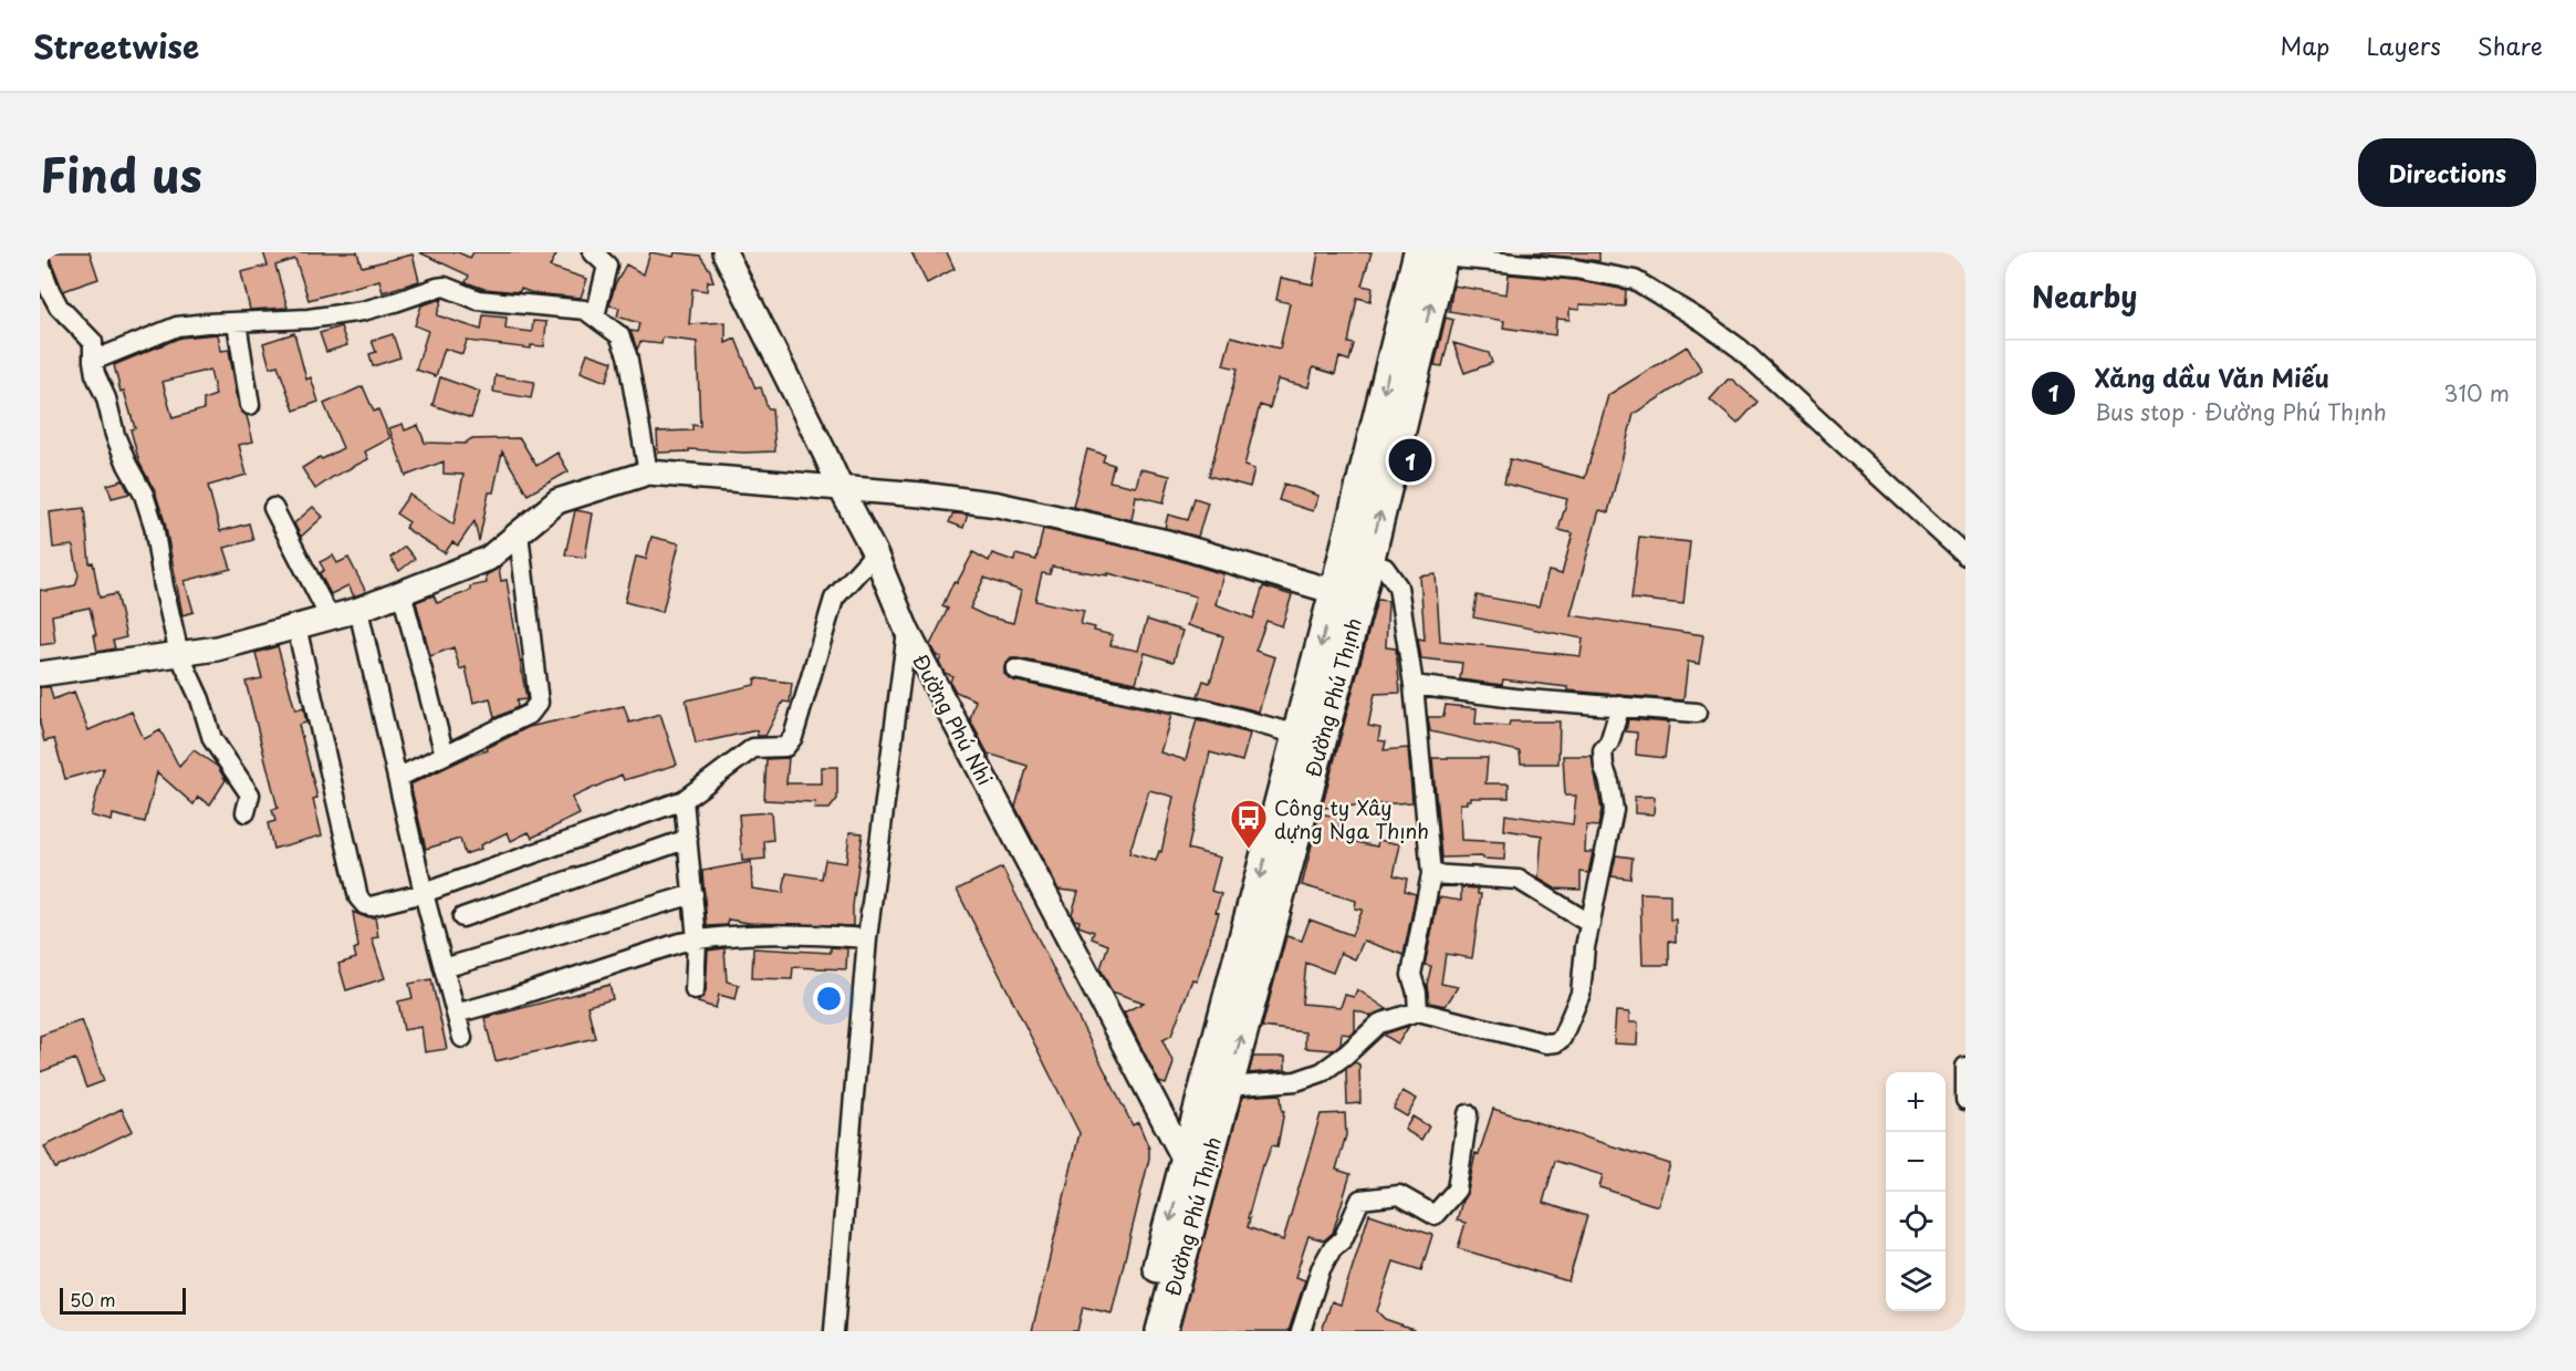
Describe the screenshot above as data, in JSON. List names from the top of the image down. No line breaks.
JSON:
{"streets":{"highway":["Đường Phú Thịnh"],"street":["Đường Phú Nhi"]},"crossings":[["Đường Phú Thịnh","Đường Phú Nhi"]],"places":{"bus stop":["Công ty Xây dựng Nga Thịnh"]},"scale_bar":"50 m","page":{"header":"Streetwise","nav":["Map","Layers","Share"],"title":"Find us","buttons":"Directions","heading":"Nearby","list":[{"mark":"1","name":"Xăng dầu Văn Miếu","note":"Bus stop · Đường Phú Thịnh","value":"310 m"}],"pins":"1","map_buttons":["+","−"],"scale":"50 m"}}
